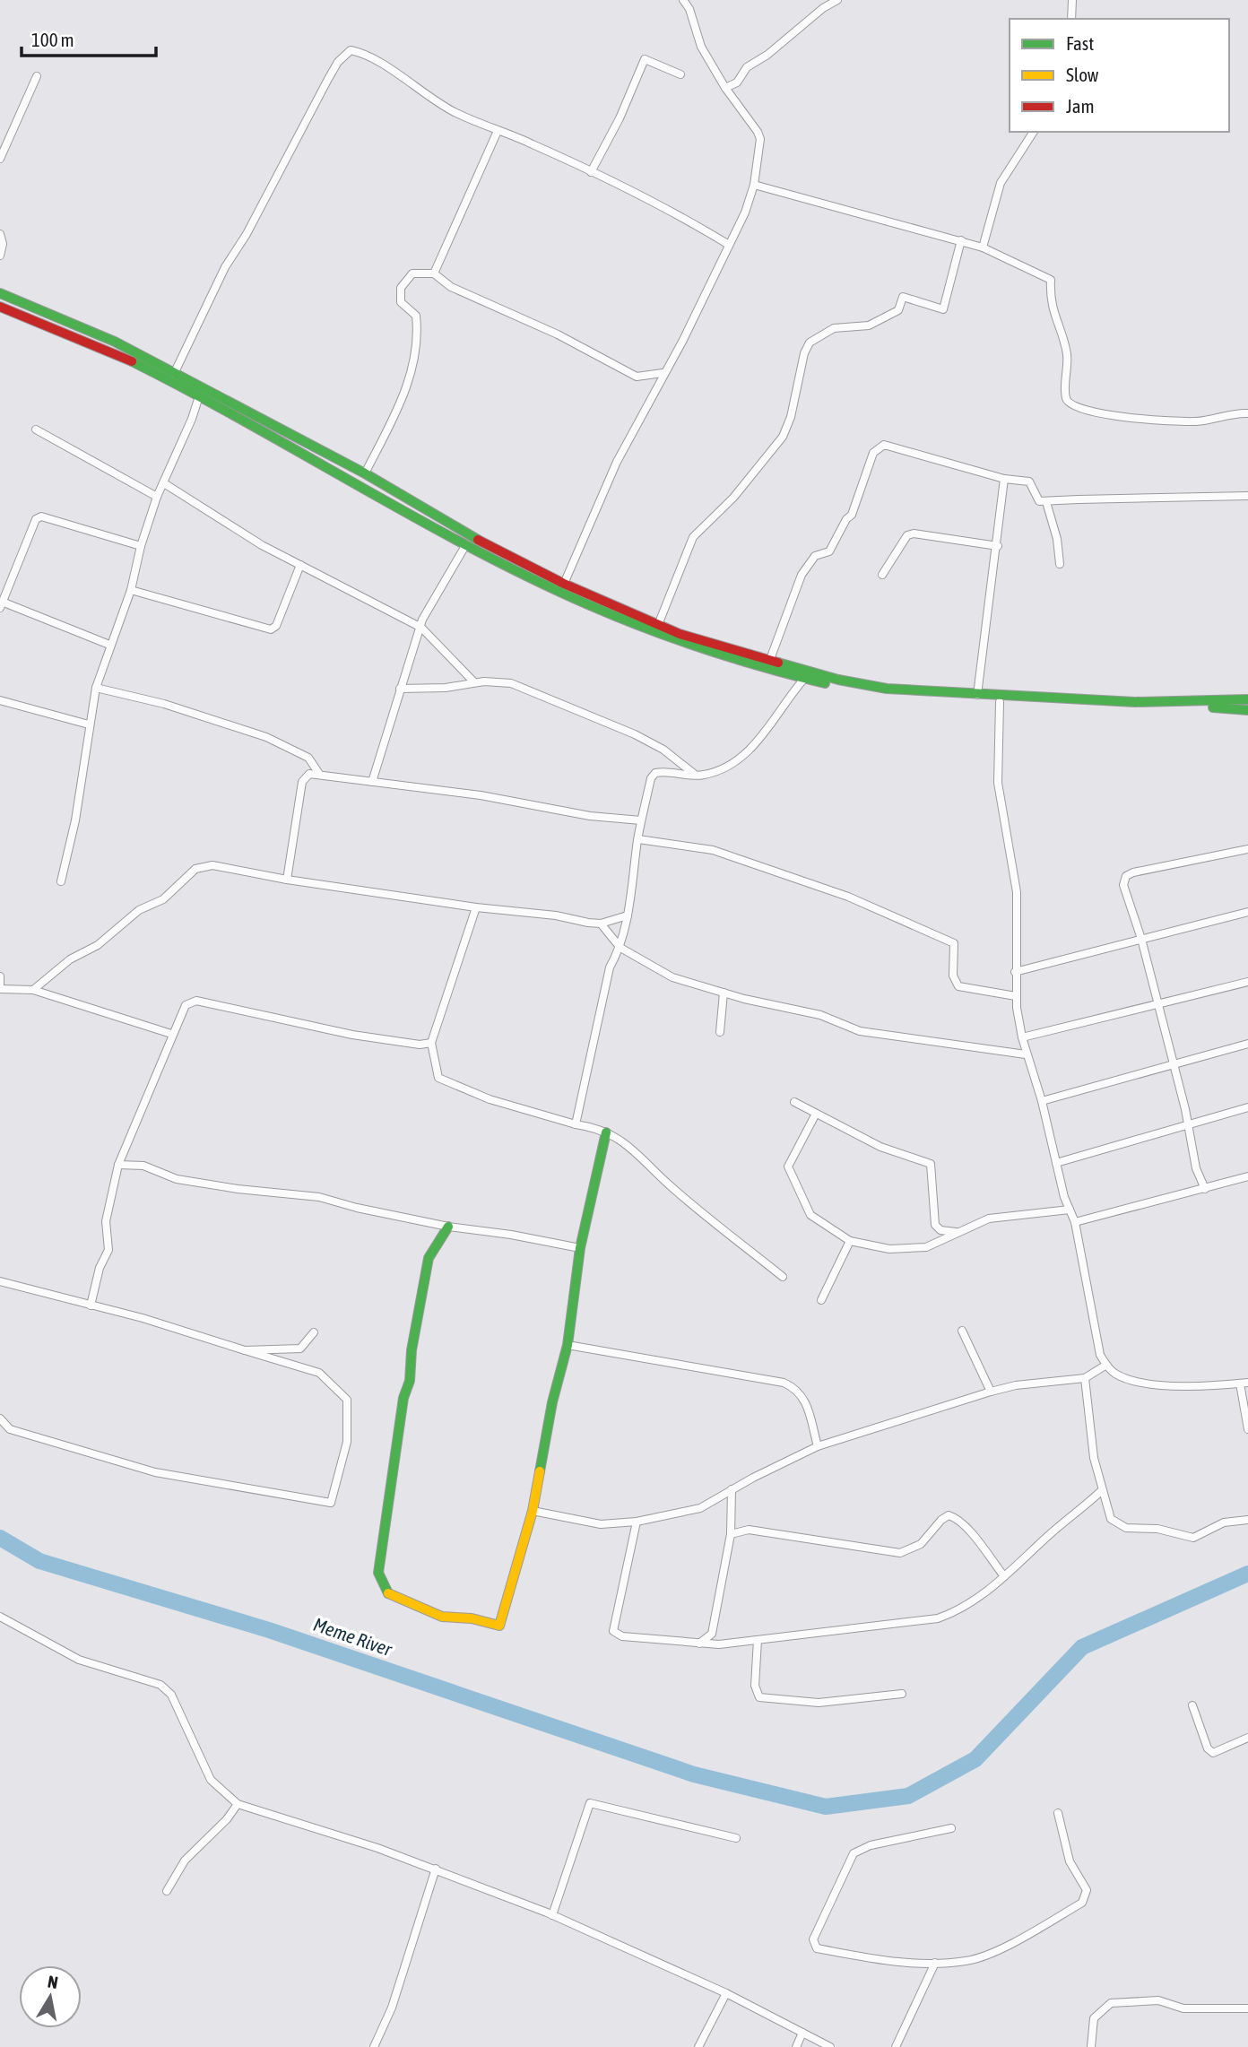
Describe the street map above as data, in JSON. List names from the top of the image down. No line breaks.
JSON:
{"water":["Meme River"],"legend":["Fast","Slow","Jam"],"scale_bar":"100 m","north":"top"}
